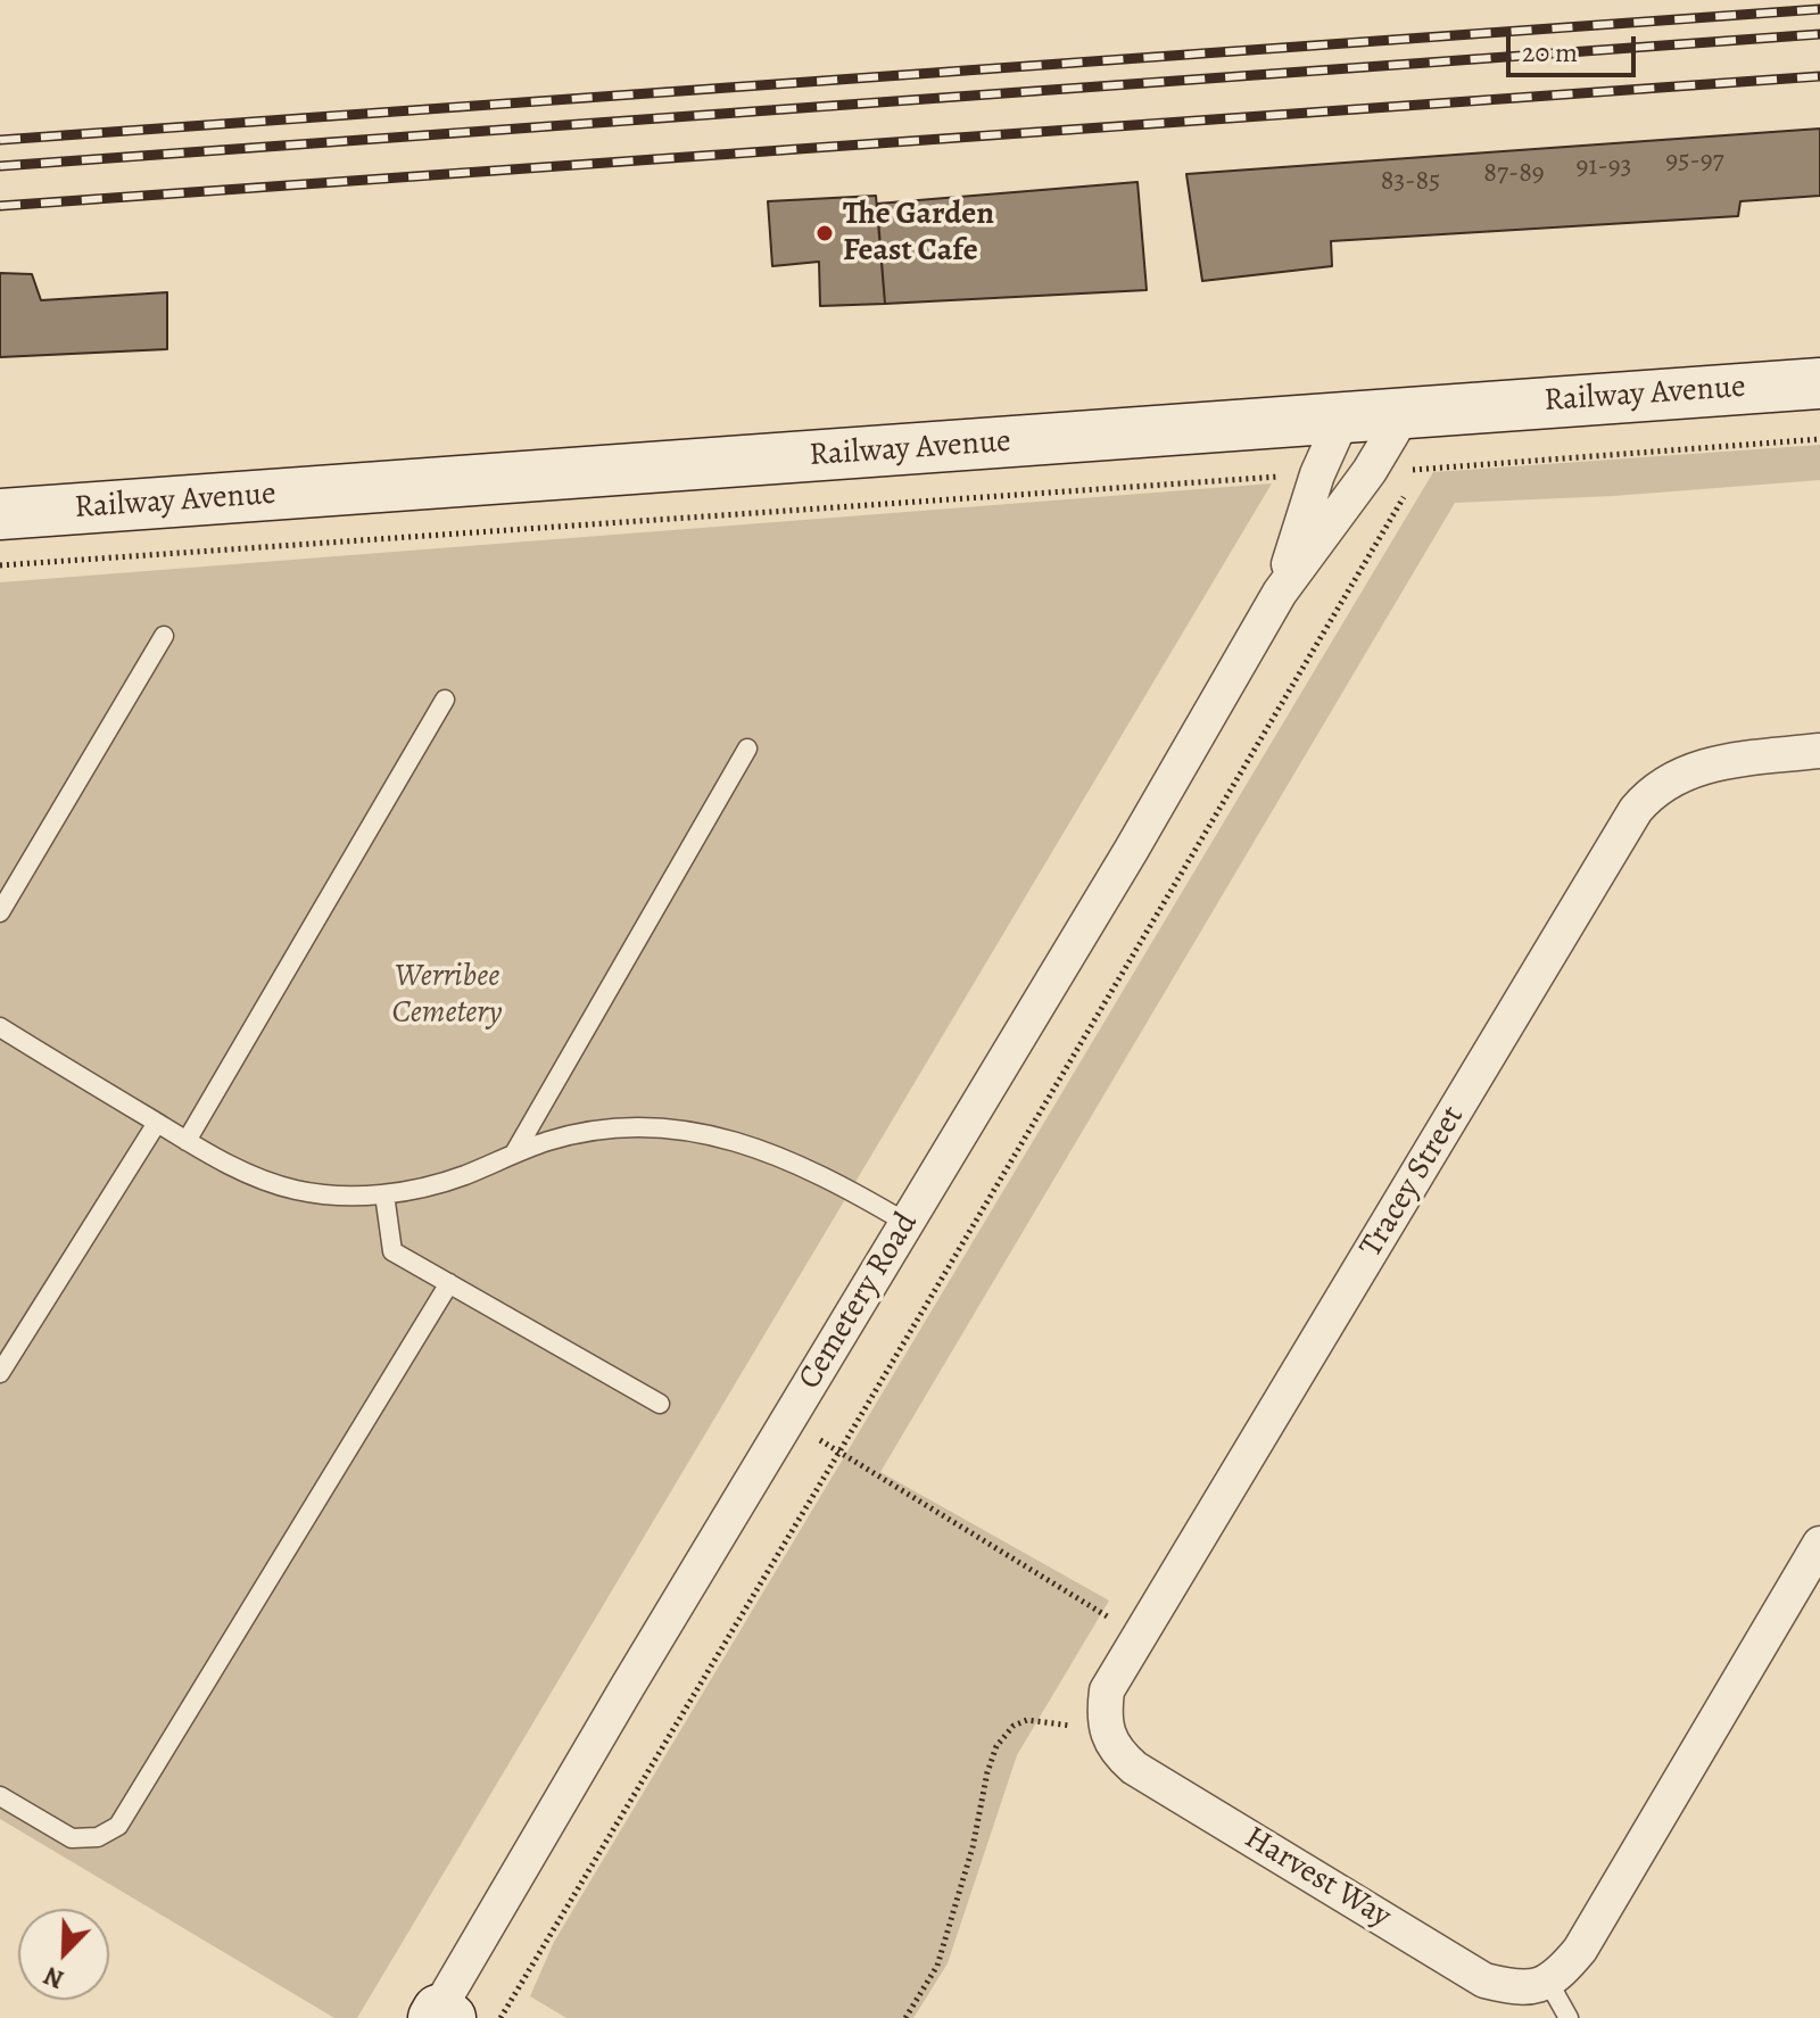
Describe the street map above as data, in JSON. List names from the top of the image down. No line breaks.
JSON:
{"streets":{"street":["Railway Avenue","Tracey Street","Cemetery Road","Harvest Way"]},"crossings":[["Railway Avenue","Cemetery Road"],["Tracey Street","Harvest Way"]],"parks":["Werribee Cemetery"],"places":["The Garden Feast Cafe"],"house_numbers":["95-97","91-93","87-89","83-85"],"scale_bar":"20 m","north":"bottom left"}
